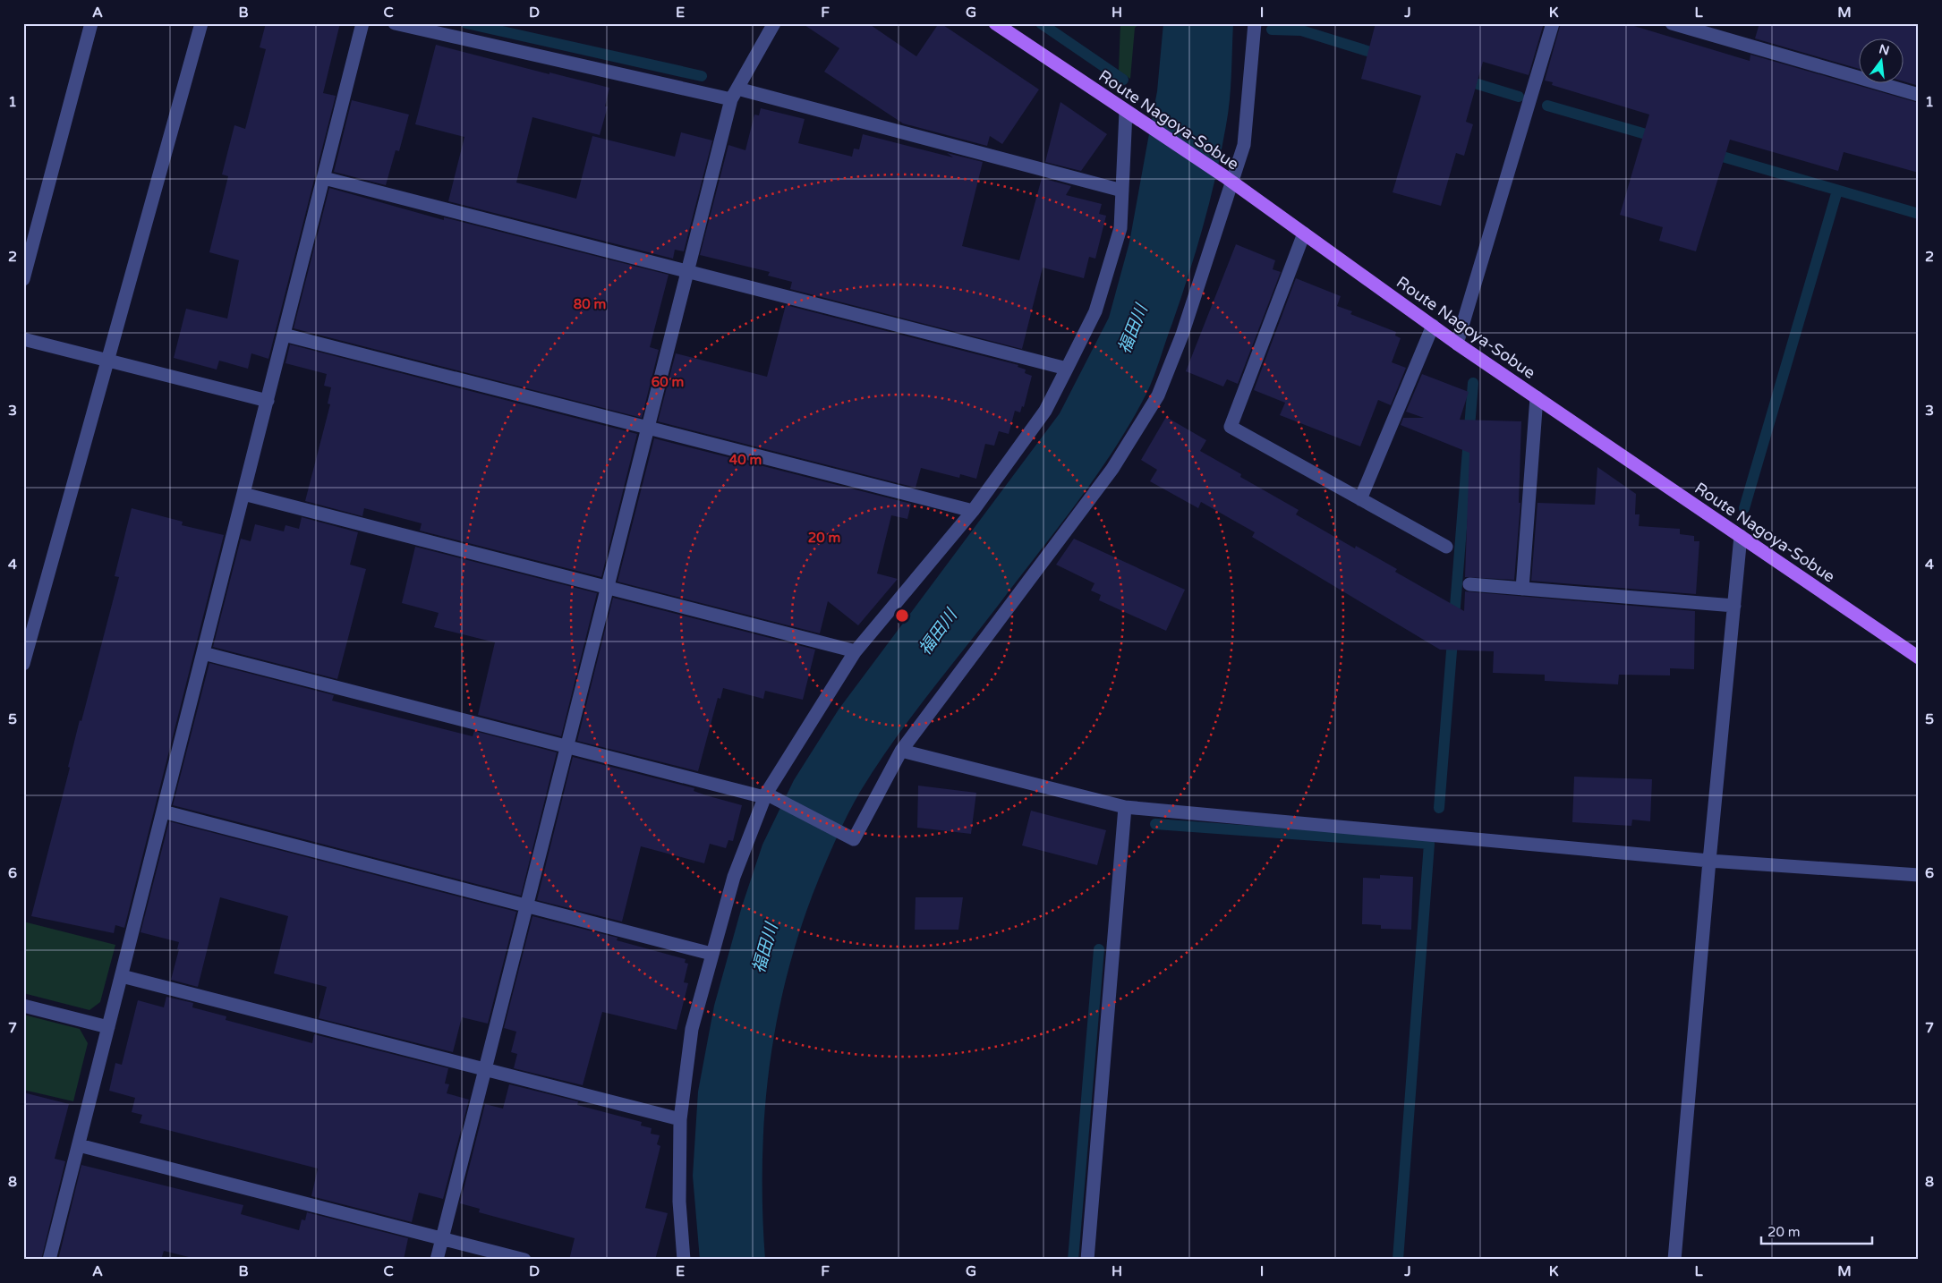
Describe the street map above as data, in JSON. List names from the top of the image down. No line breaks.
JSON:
{"streets":{"main road":["Route Nagoya-Sobue"]},"water":["福田川"],"scale_bar":"20 m","north":"top","grid":{"columns":["A","B","C","D","E","F","G","H","I","J","K","L","M"],"rows":["1","2","3","4","5","6","7","8"]},"rings":["80 m","60 m","40 m","20 m"]}
